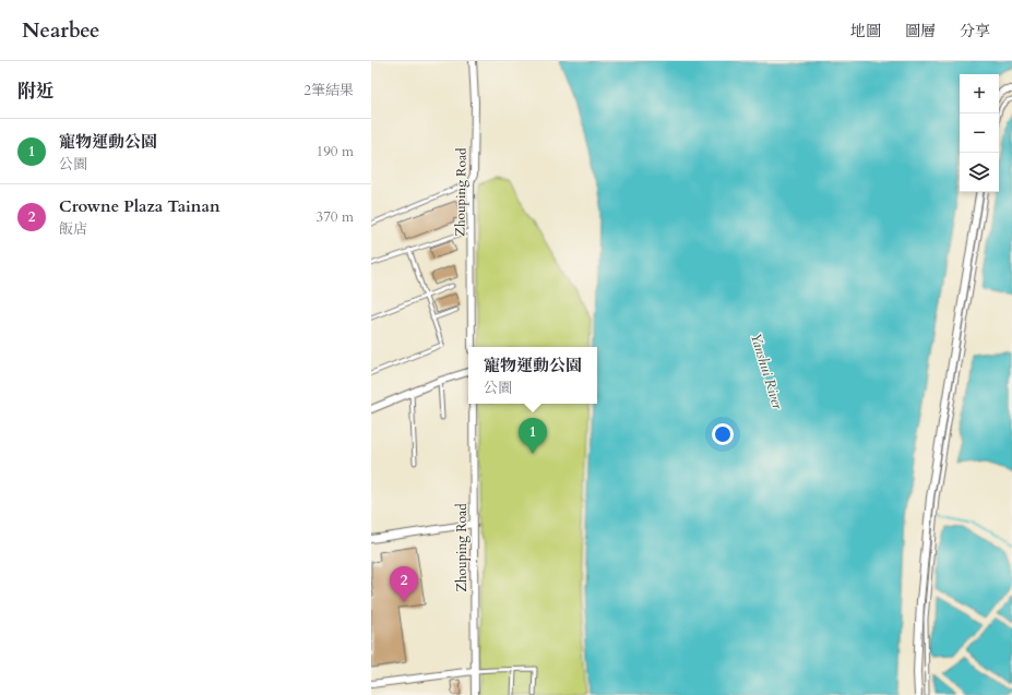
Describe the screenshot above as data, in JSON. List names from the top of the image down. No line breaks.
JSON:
{"streets":{"street":["Zhouping Road"]},"water":["Yanshui River"],"page":{"header":"Nearbee","nav":["地圖","圖層","分享"],"heading":["附近","2筆結果"],"map_buttons":["+","−"],"list":[{"mark":"1","name":"寵物運動公園","note":"公園","value":"190 m"},{"mark":"2","name":"Crowne Plaza Tainan","note":"飯店","value":"370 m"}],"popup":["寵物運動公園","公園"],"pins":["1","2"]}}
